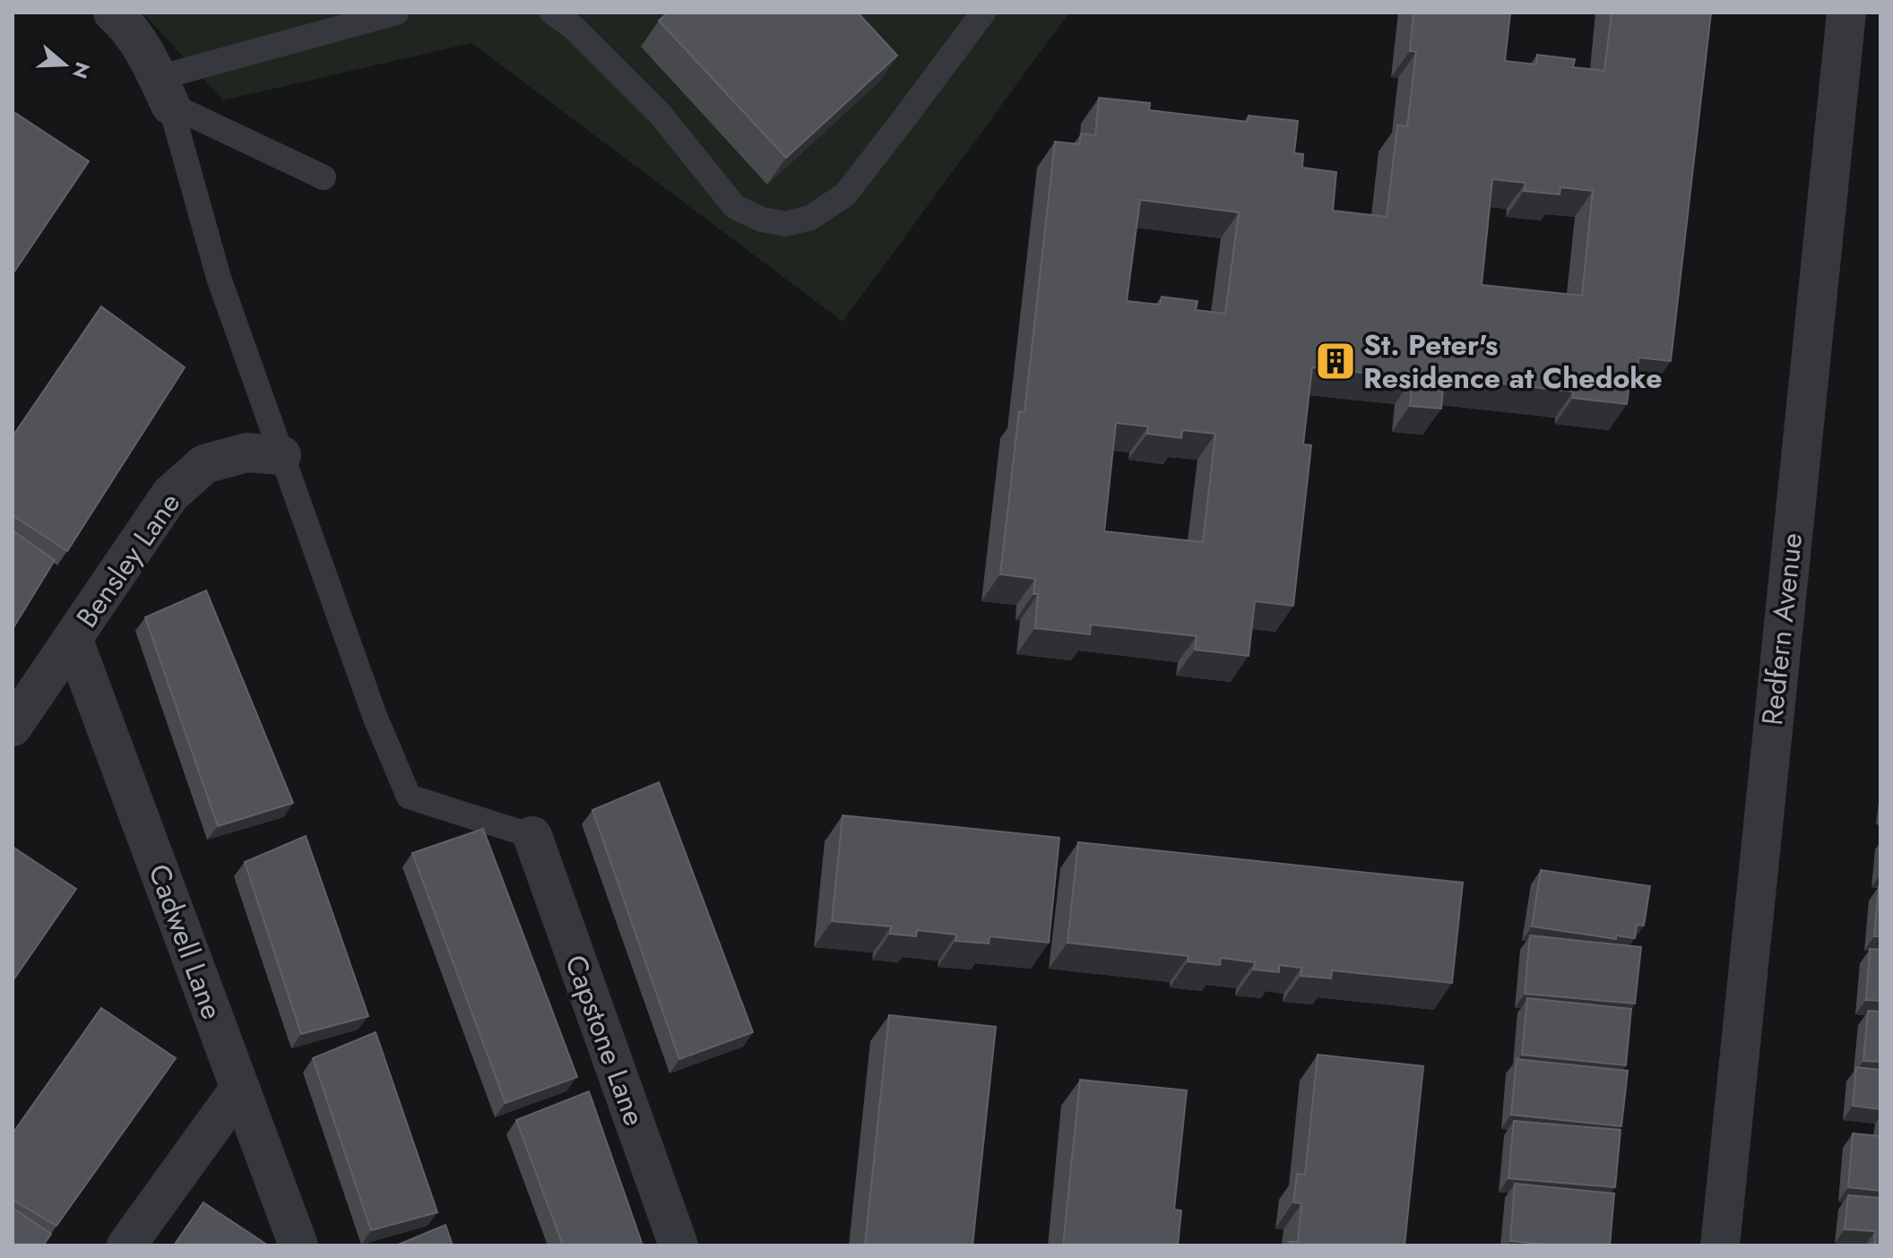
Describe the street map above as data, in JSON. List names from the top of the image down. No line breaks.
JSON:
{"streets":{"street":["Bensley Lane","Redfern Avenue","Cadwell Lane","Capstone Lane"]},"crossings":[["Bensley Lane","Cadwell Lane"]],"places":{"building":["St. Peter's Residence at Chedoke"]},"north":"right"}
